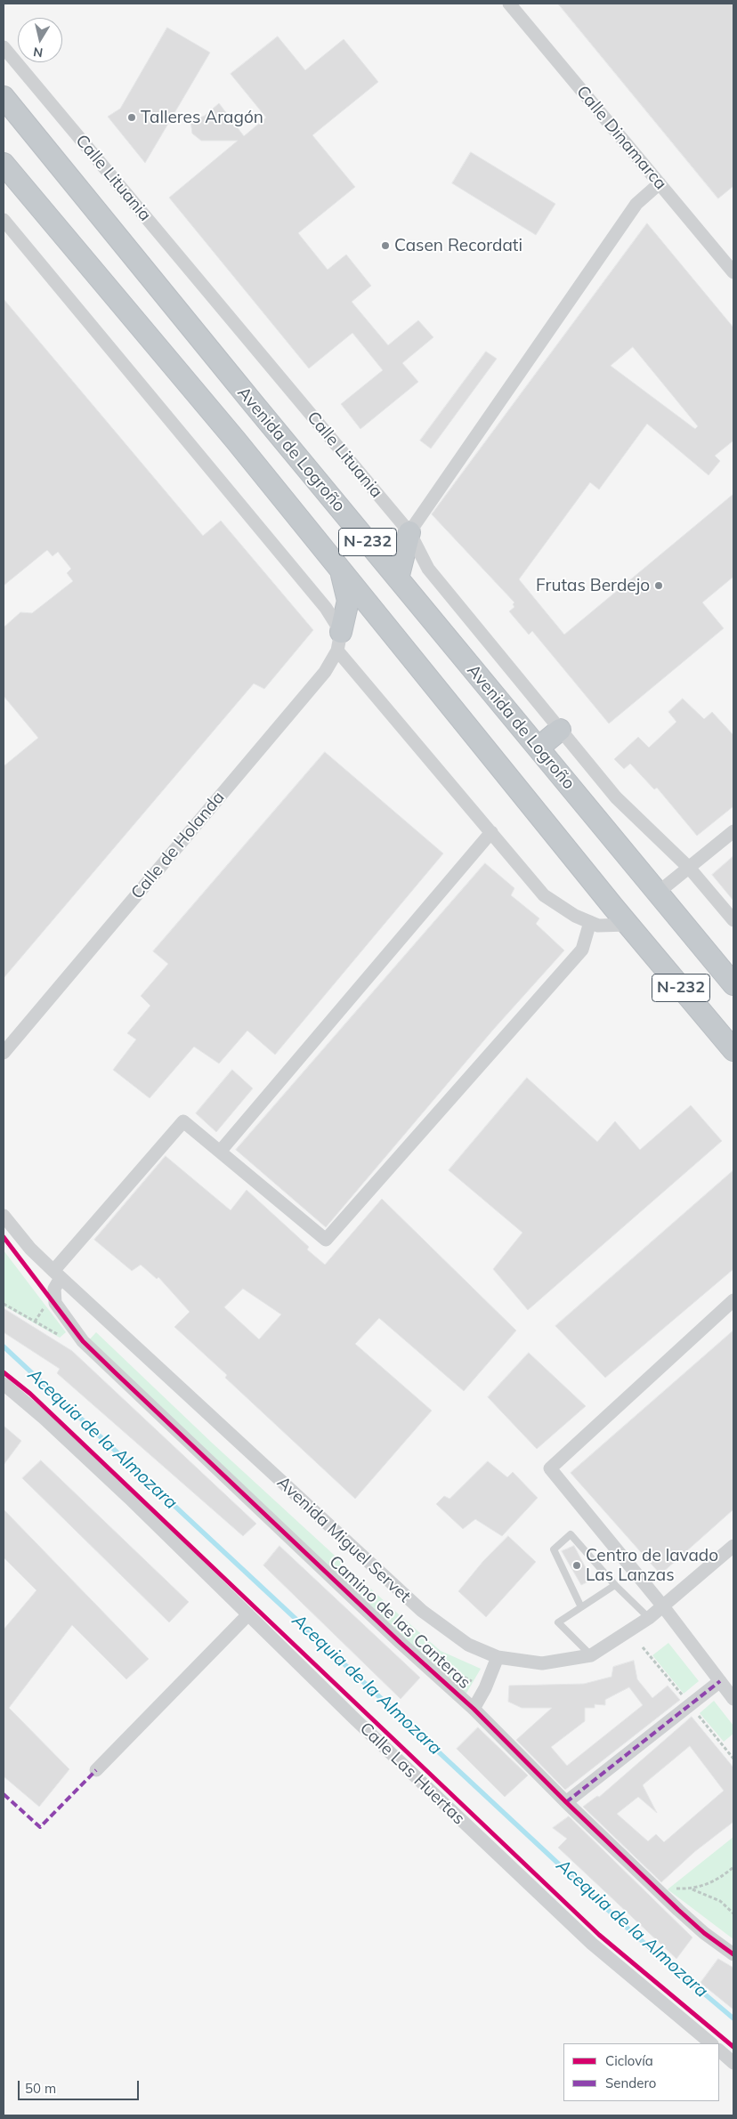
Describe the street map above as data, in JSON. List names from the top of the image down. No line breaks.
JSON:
{"streets":{"highway":["Avenida de Logroño","N-232"],"street":["Calle Dinamarca","Calle Lituania","Calle de Holanda","Avenida Miguel Servet","Camino de las Canteras","Calle Las Huertas"]},"crossings":[["Avenida Miguel Servet","Camino de las Canteras"]],"water":["Acequia de la Almozara"],"places":["Talleres Aragón","Casen Recordati","Frutas Berdejo","Centro de lavado Las Lanzas"],"legend":["Ciclovía","Sendero"],"scale_bar":"50 m","north":"bottom"}
